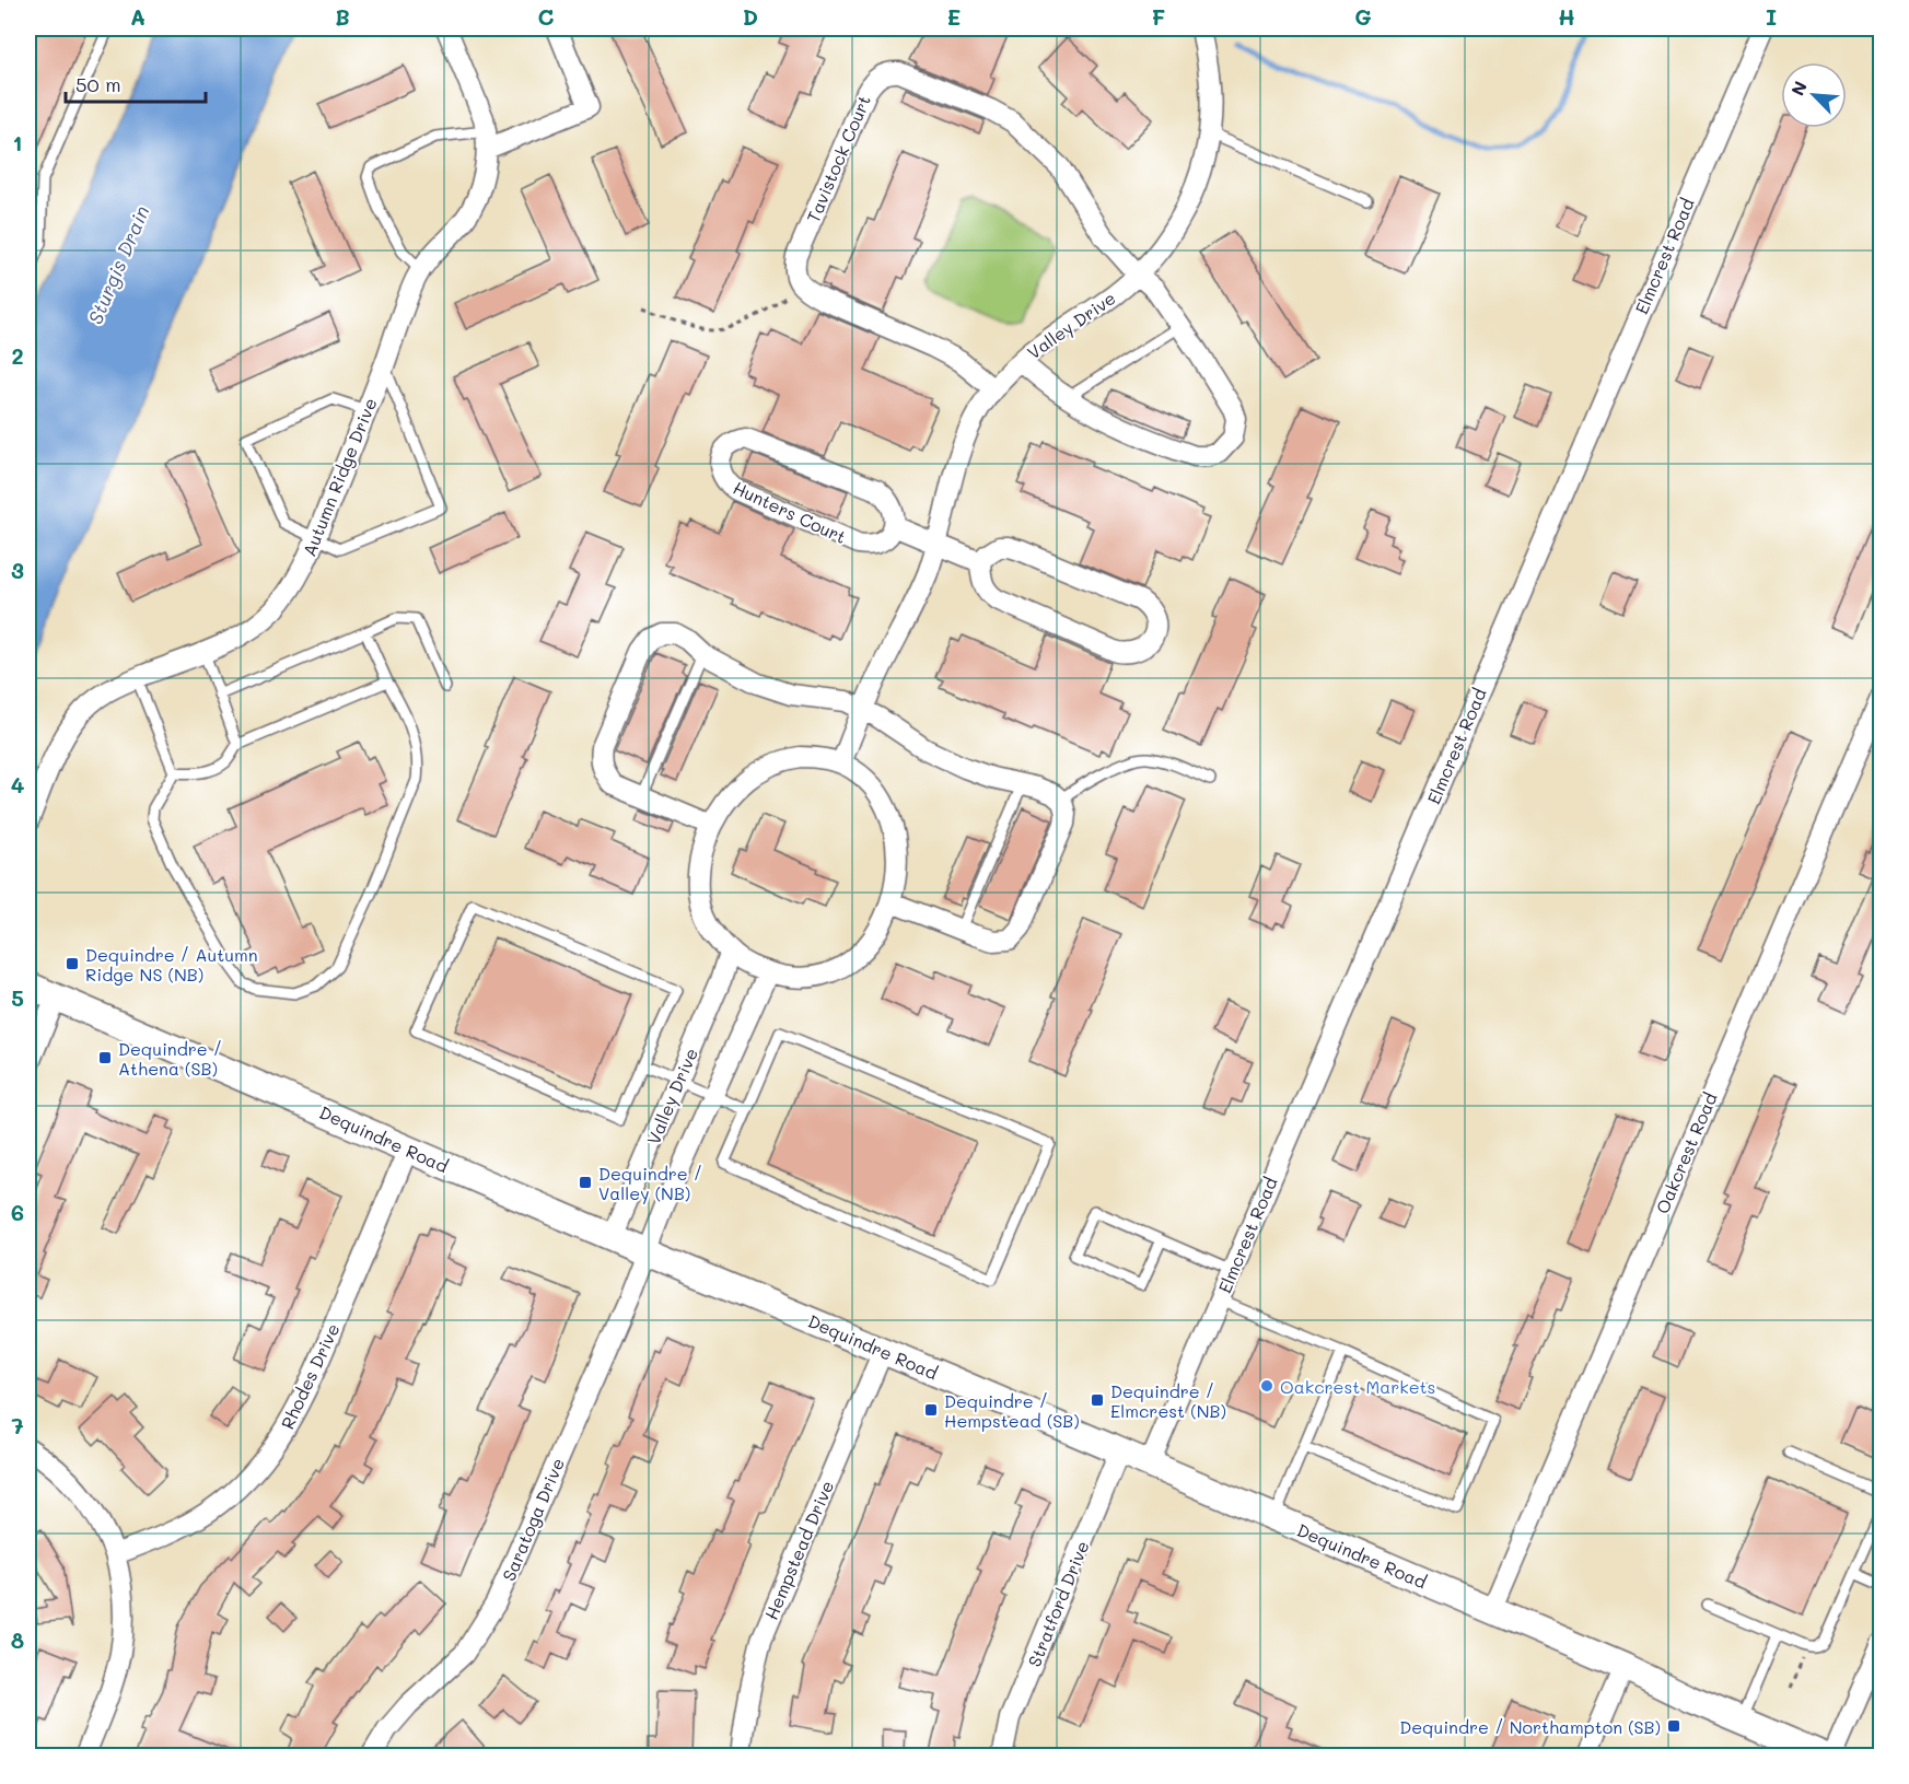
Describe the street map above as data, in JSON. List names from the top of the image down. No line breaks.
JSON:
{"streets":{"main road":["Dequindre Road"],"street":["Tavistock Court","Elmcrest Road","Valley Drive","Autumn Ridge Drive","Hunters Court","Oakcrest Road","Rhodes Drive","Saratoga Drive","Hempstead Drive","Stratford Drive"]},"crossings":[["Tavistock Court","Valley Drive"],["Elmcrest Road","Dequindre Road"],["Valley Drive","Dequindre Road"],["Valley Drive","Saratoga Drive"],["Dequindre Road","Oakcrest Road"],["Dequindre Road","Rhodes Drive"],["Dequindre Road","Saratoga Drive"],["Dequindre Road","Hempstead Drive"],["Dequindre Road","Stratford Drive"]],"water":["Sturgis Drain"],"places":{"transit":["Dequindre / Autumn Ridge NS (NB)","Dequindre / Athena (SB)","Dequindre / Valley (NB)","Dequindre / Elmcrest (NB)","Dequindre / Hempstead (SB)","Dequindre / Northampton (SB)"],"other":["Oakcrest Markets"]},"scale_bar":"50 m","north":"top left","grid":{"columns":["A","B","C","D","E","F","G","H","I"],"rows":["1","2","3","4","5","6","7","8"]}}
